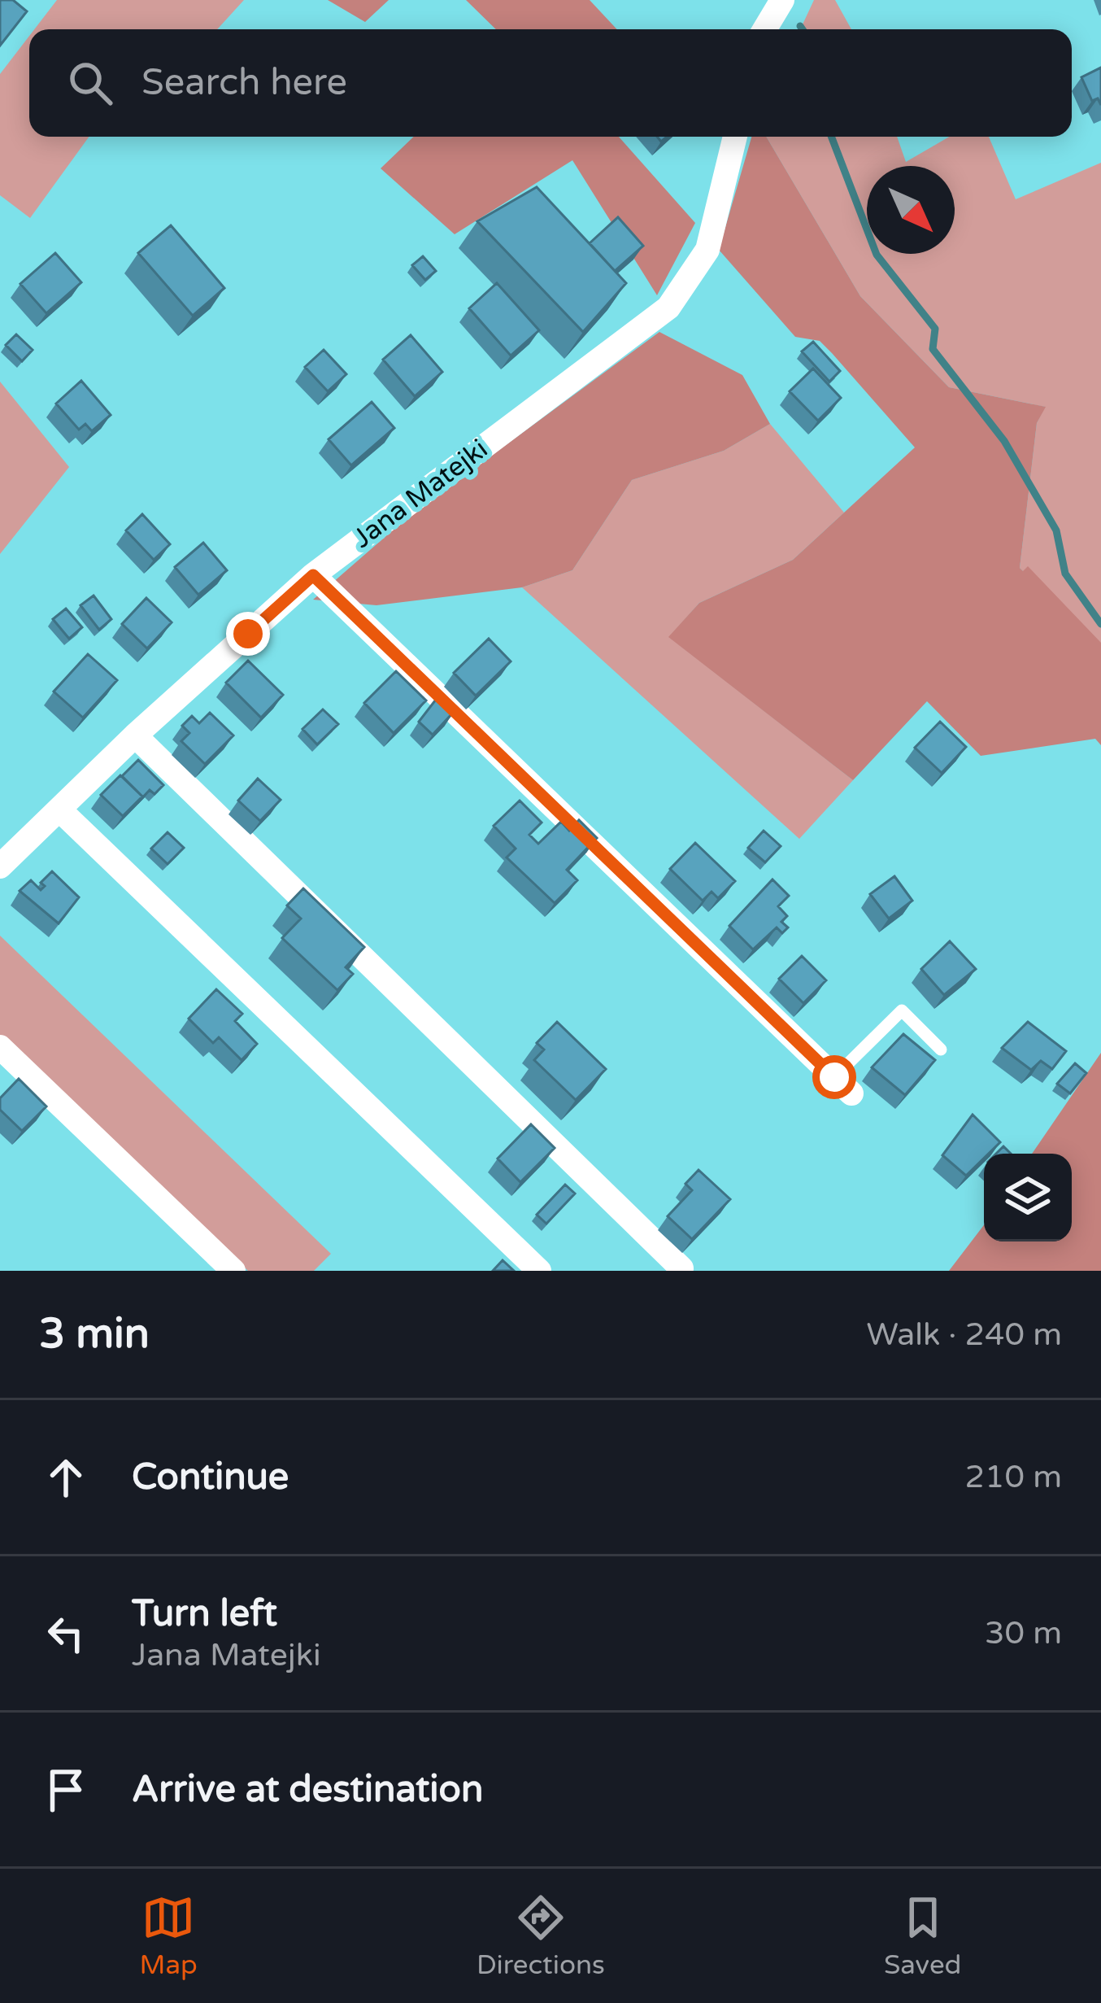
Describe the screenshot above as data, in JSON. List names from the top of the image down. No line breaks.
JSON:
{"streets":{"street":["Jana Matejki"]},"north":"bottom right","page":{"search":"Search here","heading":["3 min","Walk · 240 m"],"list":[["Continue","210 m"],["Turn left","Jana Matejki","30 m"],"Arrive at destination"],"nav":["Map","Directions","Saved"]}}
